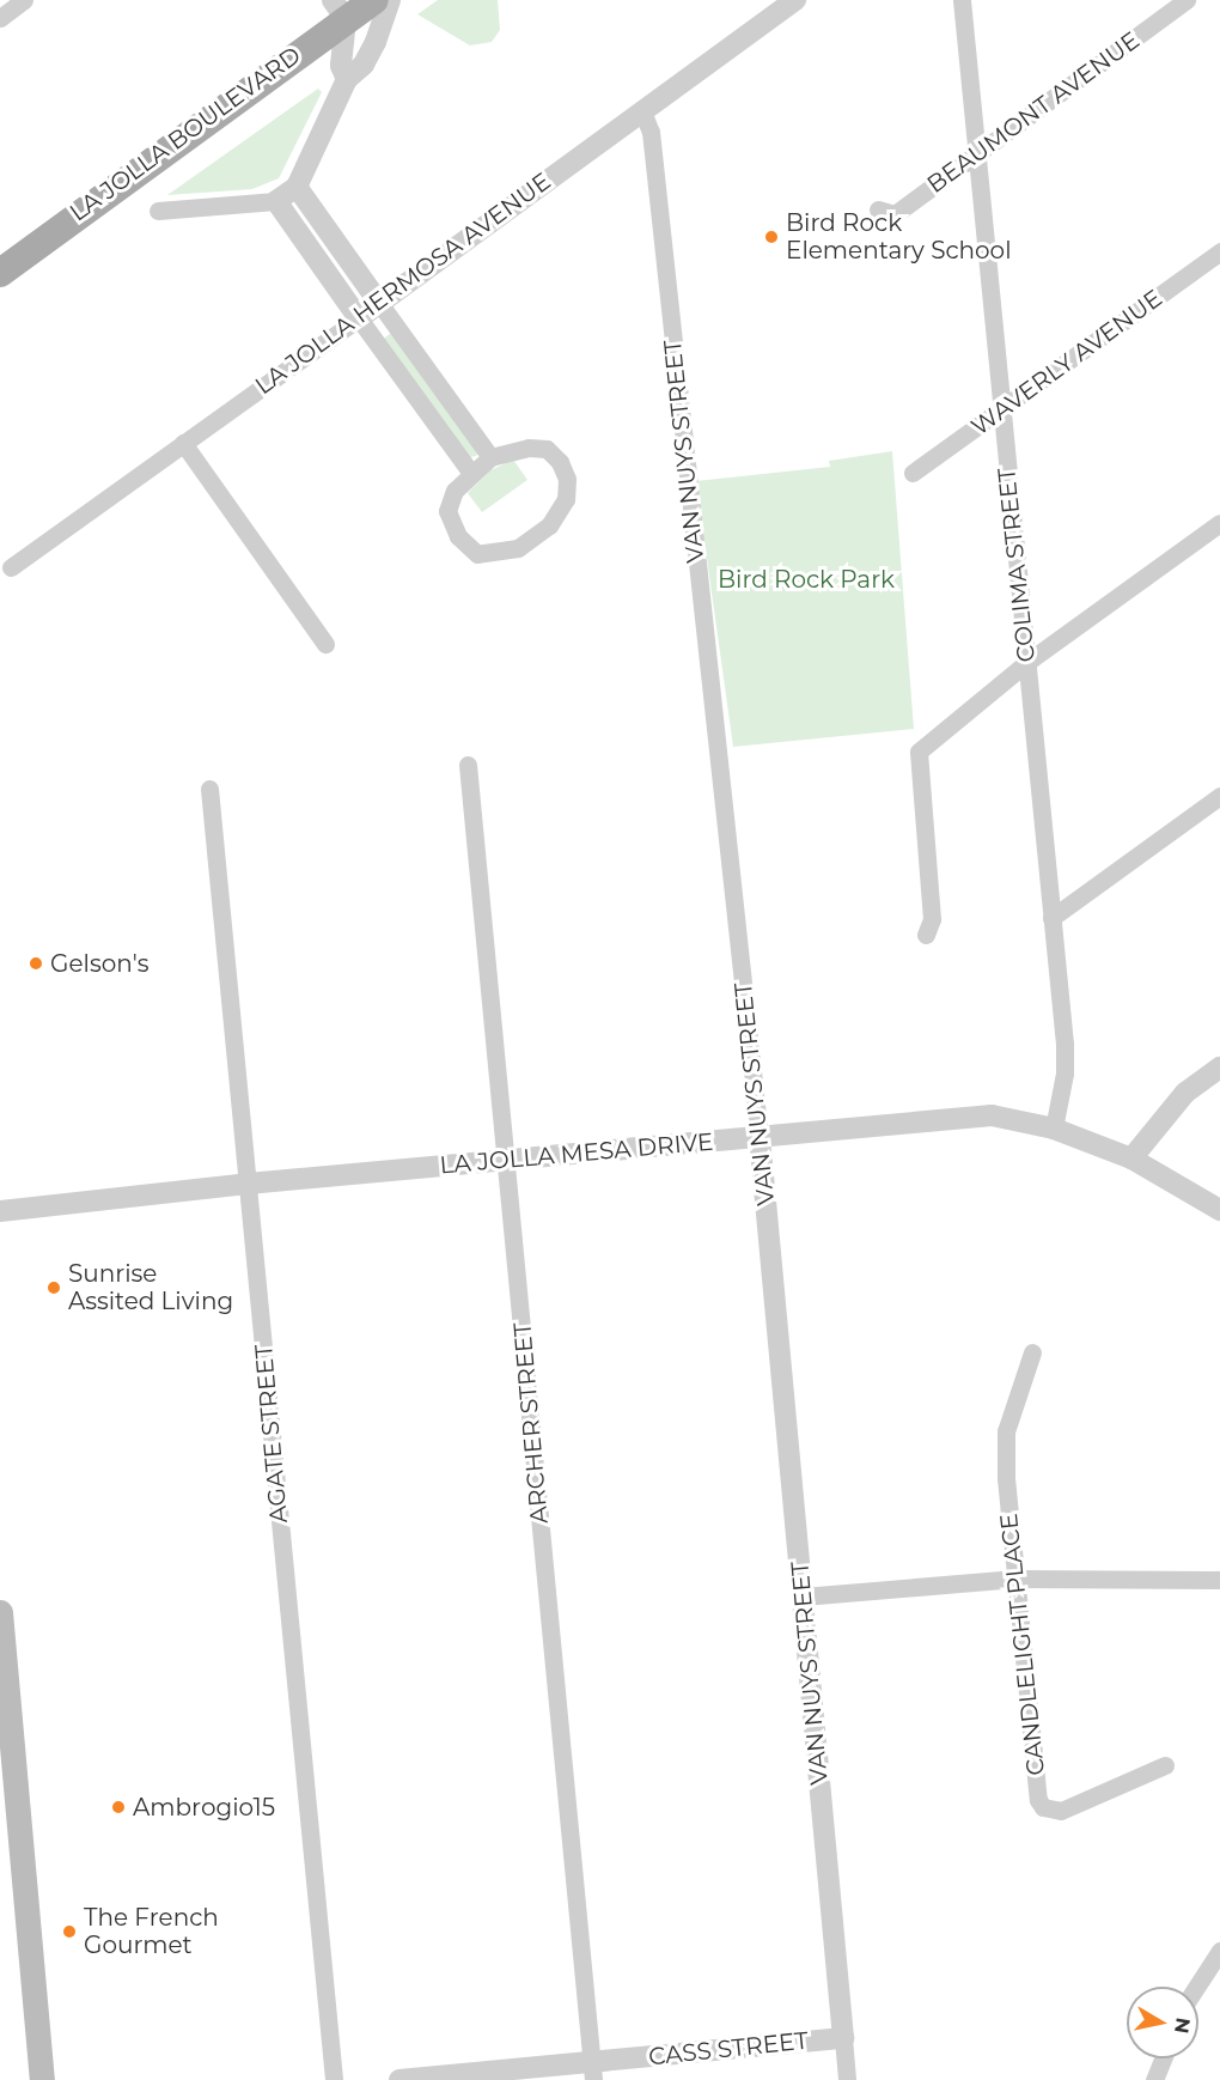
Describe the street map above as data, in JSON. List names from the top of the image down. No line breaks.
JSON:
{"streets":{"main road":["LA JOLLA BOULEVARD"],"street":["BEAUMONT AVENUE","LA JOLLA HERMOSA AVENUE","WAVERLY AVENUE","VAN NUYS STREET","COLIMA STREET","LA JOLLA MESA DRIVE","ARCHER STREET","AGATE STREET","CANDLELIGHT PLACE","CASS STREET"]},"crossings":[["BEAUMONT AVENUE","COLIMA STREET"],["LA JOLLA HERMOSA AVENUE","VAN NUYS STREET"],["WAVERLY AVENUE","COLIMA STREET"],["VAN NUYS STREET","LA JOLLA MESA DRIVE"],["VAN NUYS STREET","CASS STREET"],["COLIMA STREET","LA JOLLA MESA DRIVE"],["LA JOLLA MESA DRIVE","ARCHER STREET"],["LA JOLLA MESA DRIVE","AGATE STREET"],["ARCHER STREET","CASS STREET"]],"parks":["Bird Rock Park"],"places":["Bird Rock Elementary School","Gelson's","Sunrise Assited Living","Ambrogio15","The French Gourmet"],"north":"right"}
